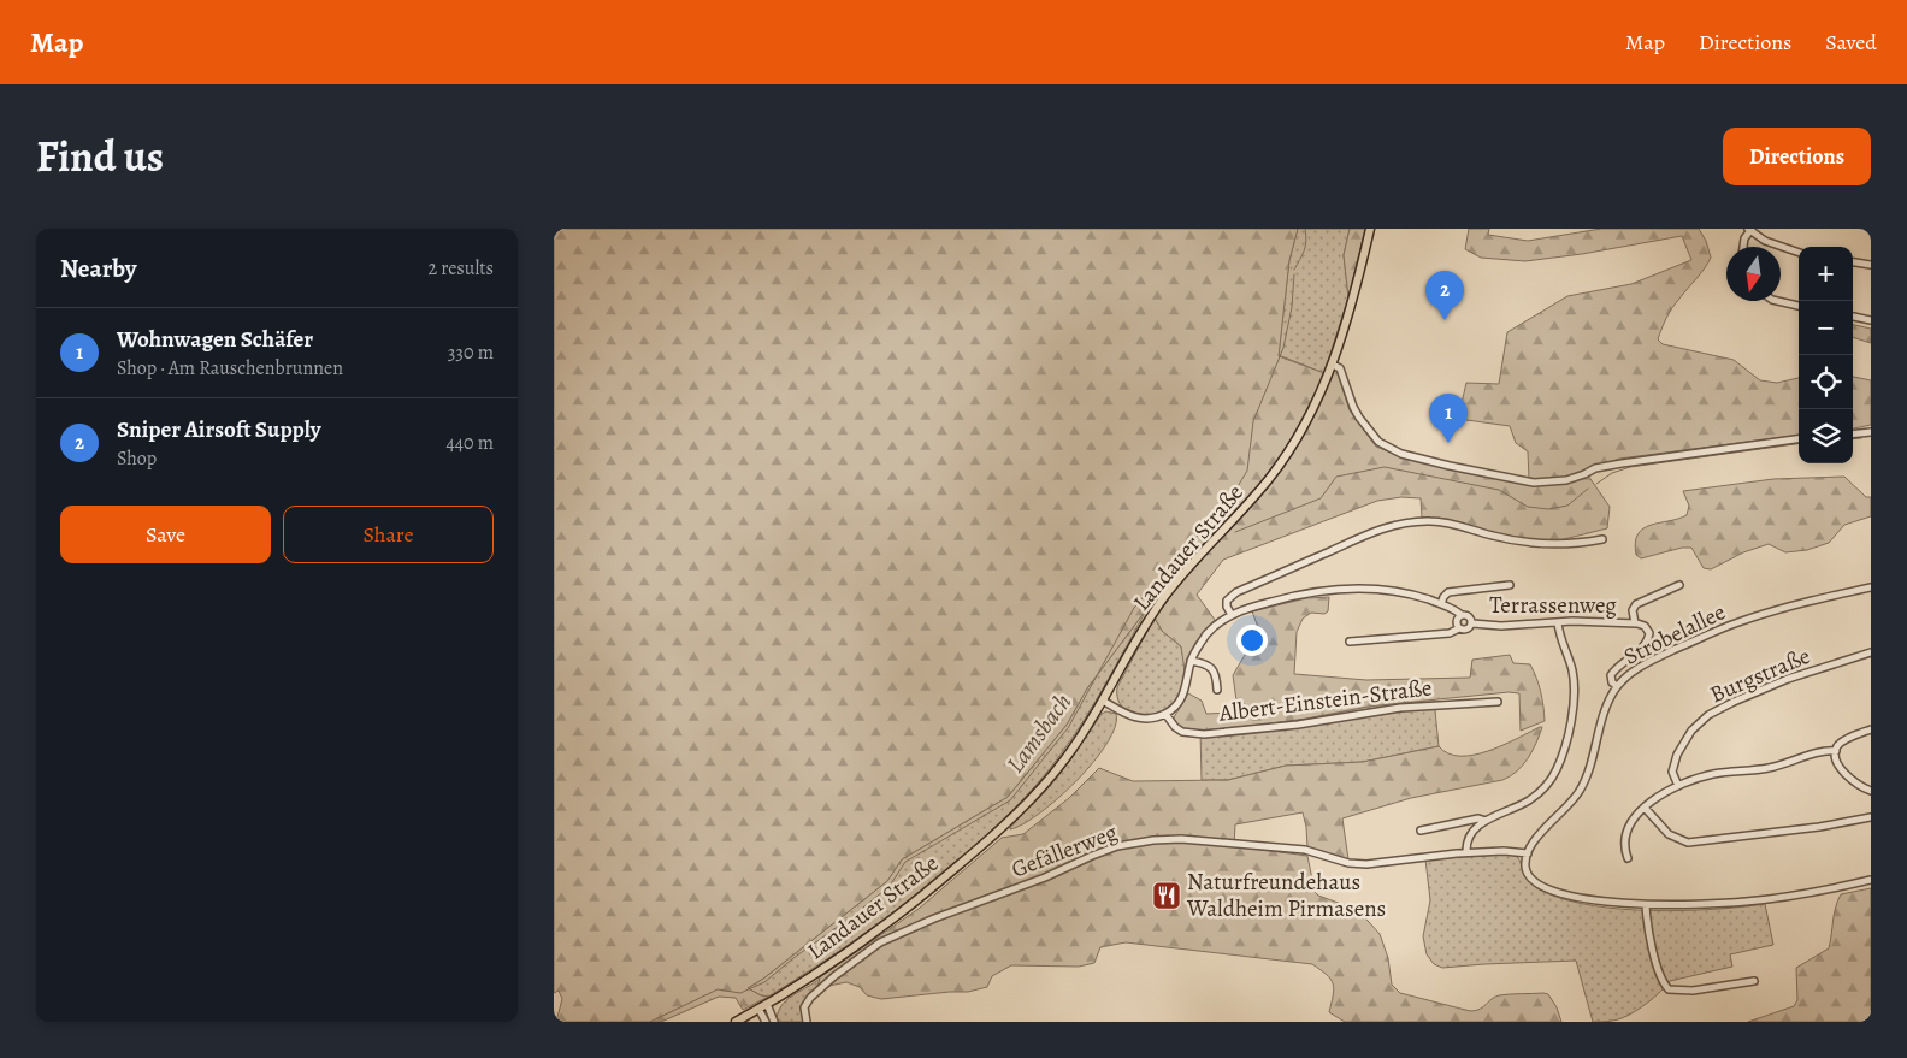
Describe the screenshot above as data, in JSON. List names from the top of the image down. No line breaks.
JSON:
{"streets":{"main road":["Landauer Straße"],"street":["Terrassenweg","Strobelallee","Burgstraße","Albert-Einstein-Straße","Gefällerweg"]},"crossings":[["Terrassenweg","Strobelallee"],["Strobelallee","Gefällerweg"]],"water":["Lamsbach"],"places":{"restaurant":["Naturfreundehaus Waldheim Pirmasens"]},"north":"bottom","page":{"header":"Map","nav":["Map","Directions","Saved"],"title":"Find us","buttons":["Directions",["Save","Share"]],"heading":["Nearby","2 results"],"map_buttons":["+","−"],"pins":["2","1"],"list":[{"mark":"1","name":"Wohnwagen Schäfer","note":"Shop · Am Rauschenbrunnen","value":"330 m"},{"mark":"2","name":"Sniper Airsoft Supply","note":"Shop","value":"440 m"}]}}
